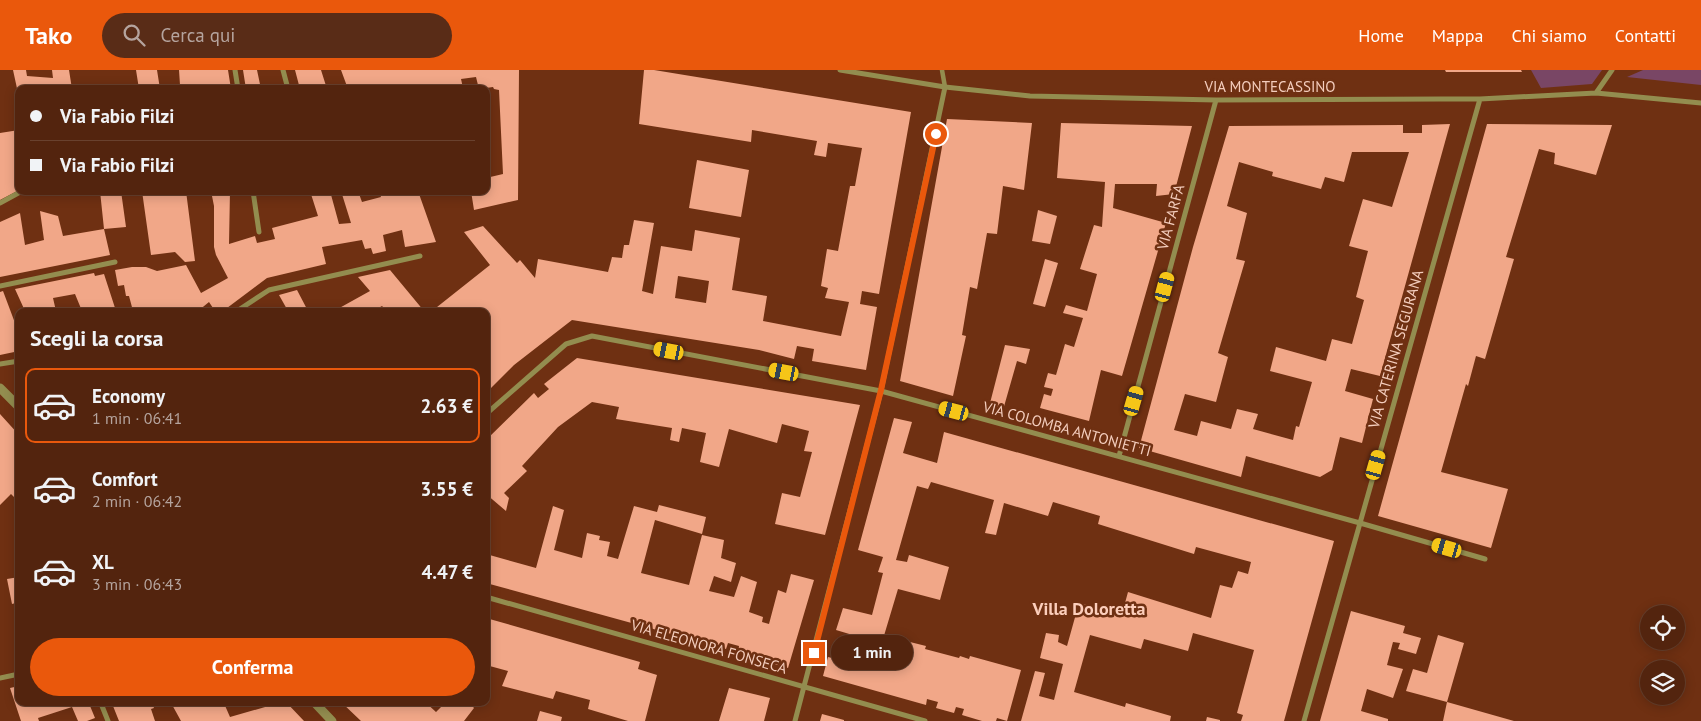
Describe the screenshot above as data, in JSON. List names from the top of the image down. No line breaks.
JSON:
{"streets":{"street":["VIA MONTECASSINO","VIA FARFA","VIA CATERINA SEGURANA","VIA COLOMBA ANTONIETTI","VIA ELEONORA FONSECA"]},"crossings":[["VIA MONTECASSINO","VIA FARFA"],["VIA MONTECASSINO","VIA CATERINA SEGURANA"],["VIA FARFA","VIA COLOMBA ANTONIETTI"],["VIA CATERINA SEGURANA","VIA COLOMBA ANTONIETTI"]],"districts":["Villa Doloretta"],"page":{"header":"Tako","search":"Cerca qui","nav":["Home","Mappa","Chi siamo","Contatti"],"banner":["Via Fabio Filzi","Via Fabio Filzi"],"heading":"Scegli la corsa","list":[{"name":"Economy","note":"1 min · 06:41","value":"2.63 €"},{"name":"Comfort","note":"2 min · 06:42","value":"3.55 €"},{"name":"XL","note":"3 min · 06:43","value":"4.47 €"}],"buttons":"Conferma","bubble":"1 min"}}
